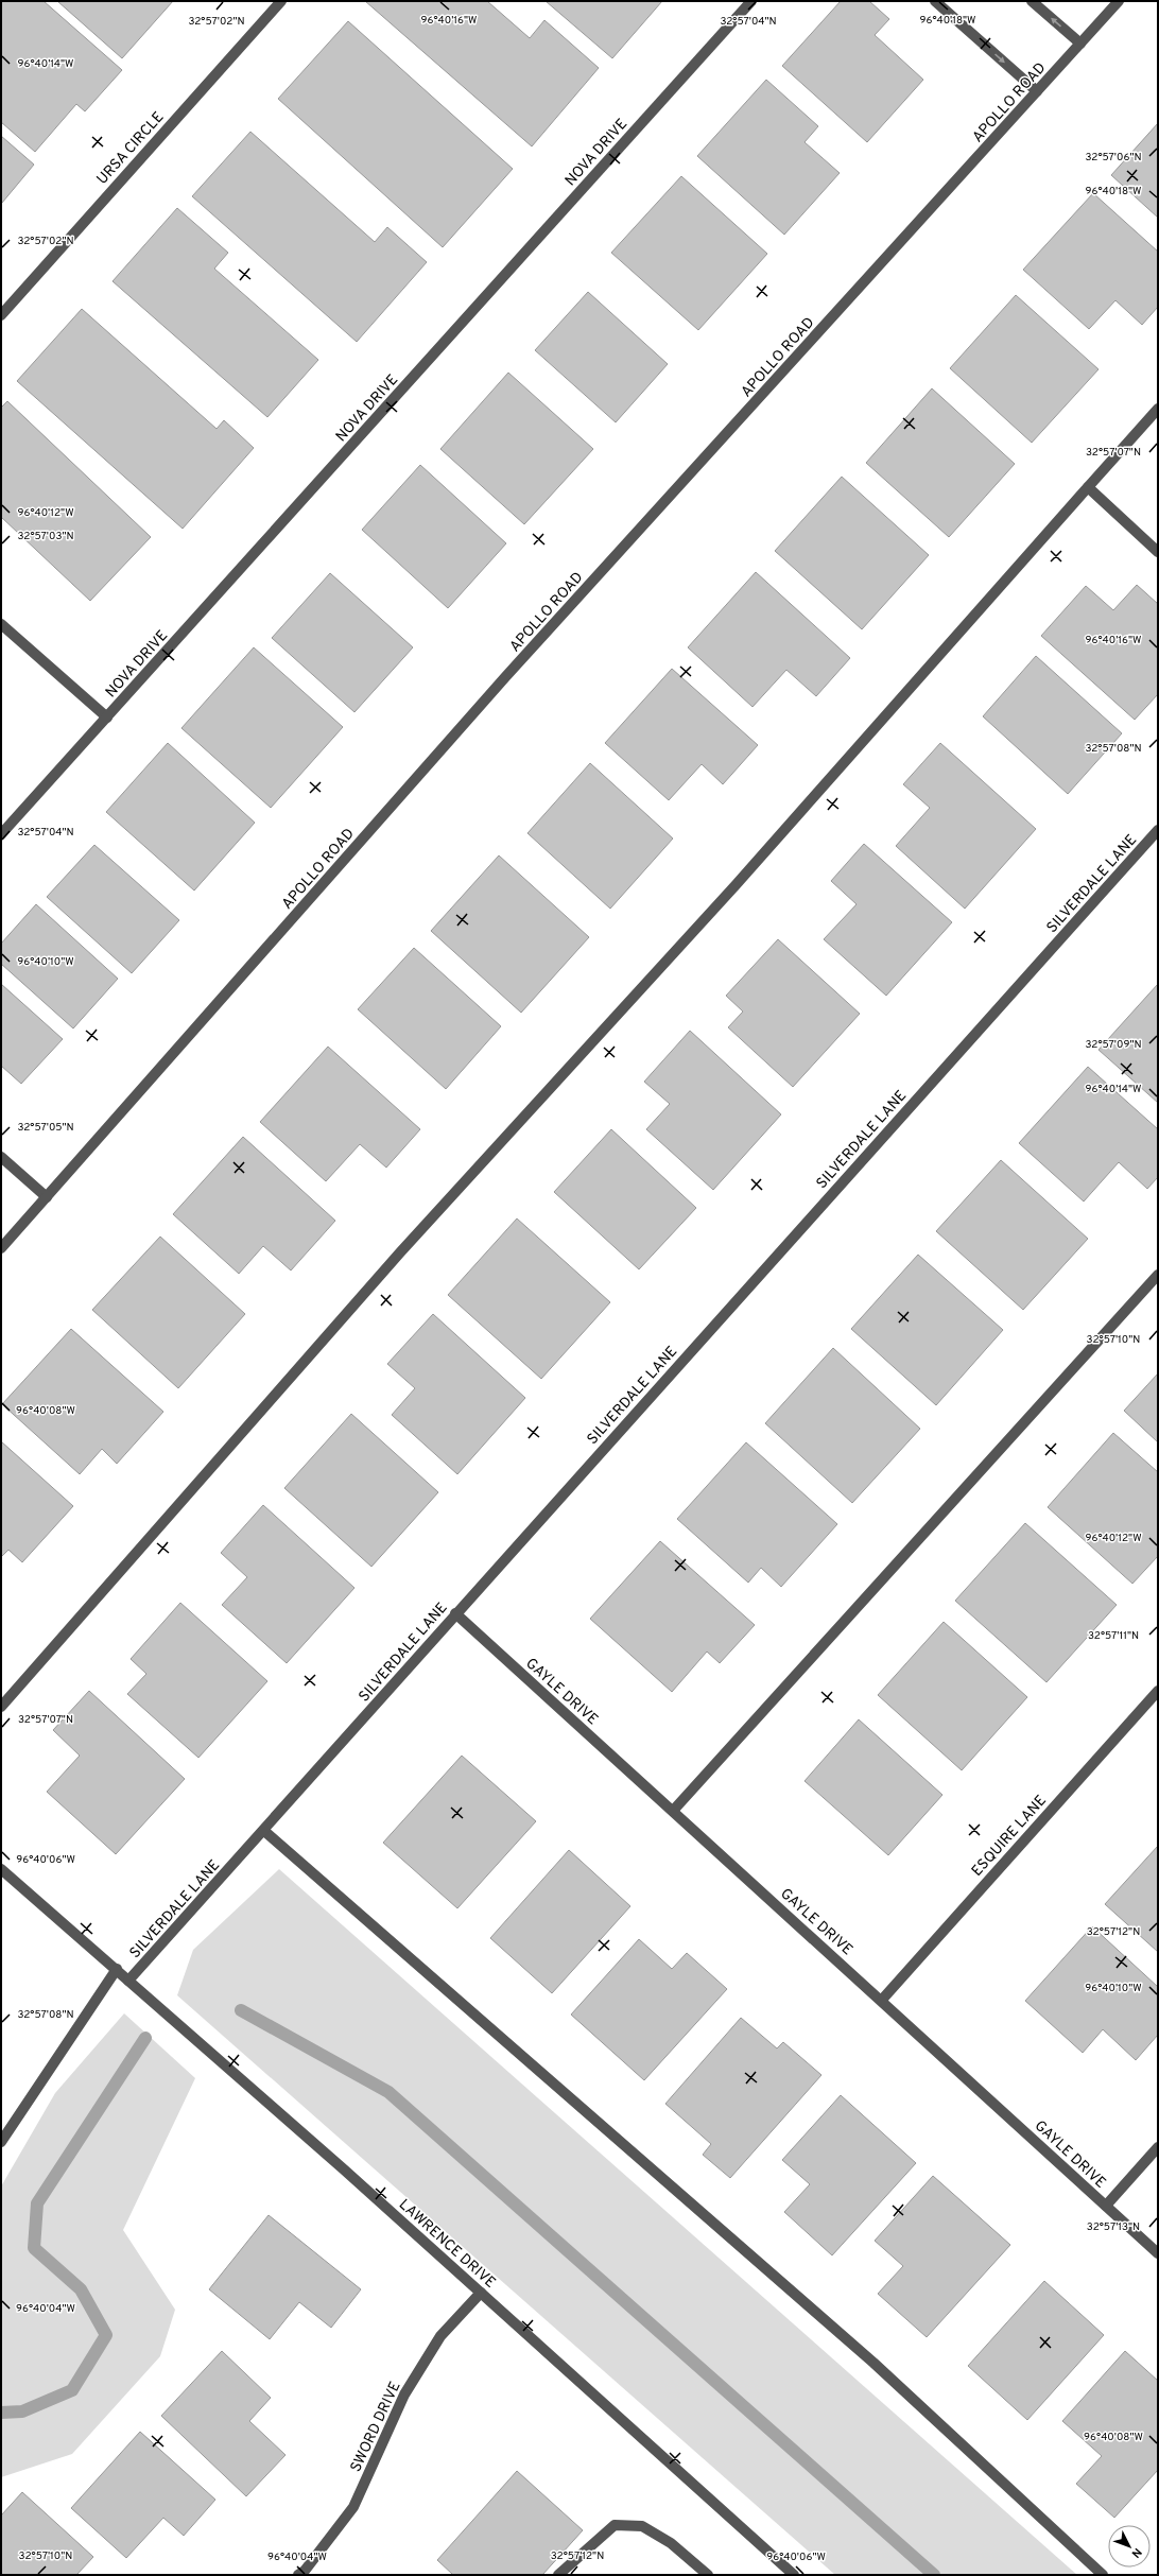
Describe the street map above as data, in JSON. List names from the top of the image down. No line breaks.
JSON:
{"streets":{"street":["APOLLO ROAD","URSA CIRCLE","NOVA DRIVE","SILVERDALE LANE","GAYLE DRIVE","ESQUIRE LANE","LAWRENCE DRIVE","SWORD DRIVE"]},"crossings":[["SILVERDALE LANE","GAYLE DRIVE"],["SILVERDALE LANE","LAWRENCE DRIVE"],["GAYLE DRIVE","ESQUIRE LANE"],["LAWRENCE DRIVE","SWORD DRIVE"]],"north":"bottom right","coordinates":["96°40'16\"W","96°40'18\"W","32°57'04\"N","32°57'02\"N","96°40'14\"W","32°57'06\"N","32°57'07\"N","96°40'12\"W","32°57'03\"N","32°57'08\"N","96°40'10\"W","32°57'09\"N","32°57'05\"N","32°57'10\"N","96°40'08\"W","32°57'11\"N","96°40'06\"W","32°57'12\"N","32°57'13\"N","96°40'04\"W"]}
